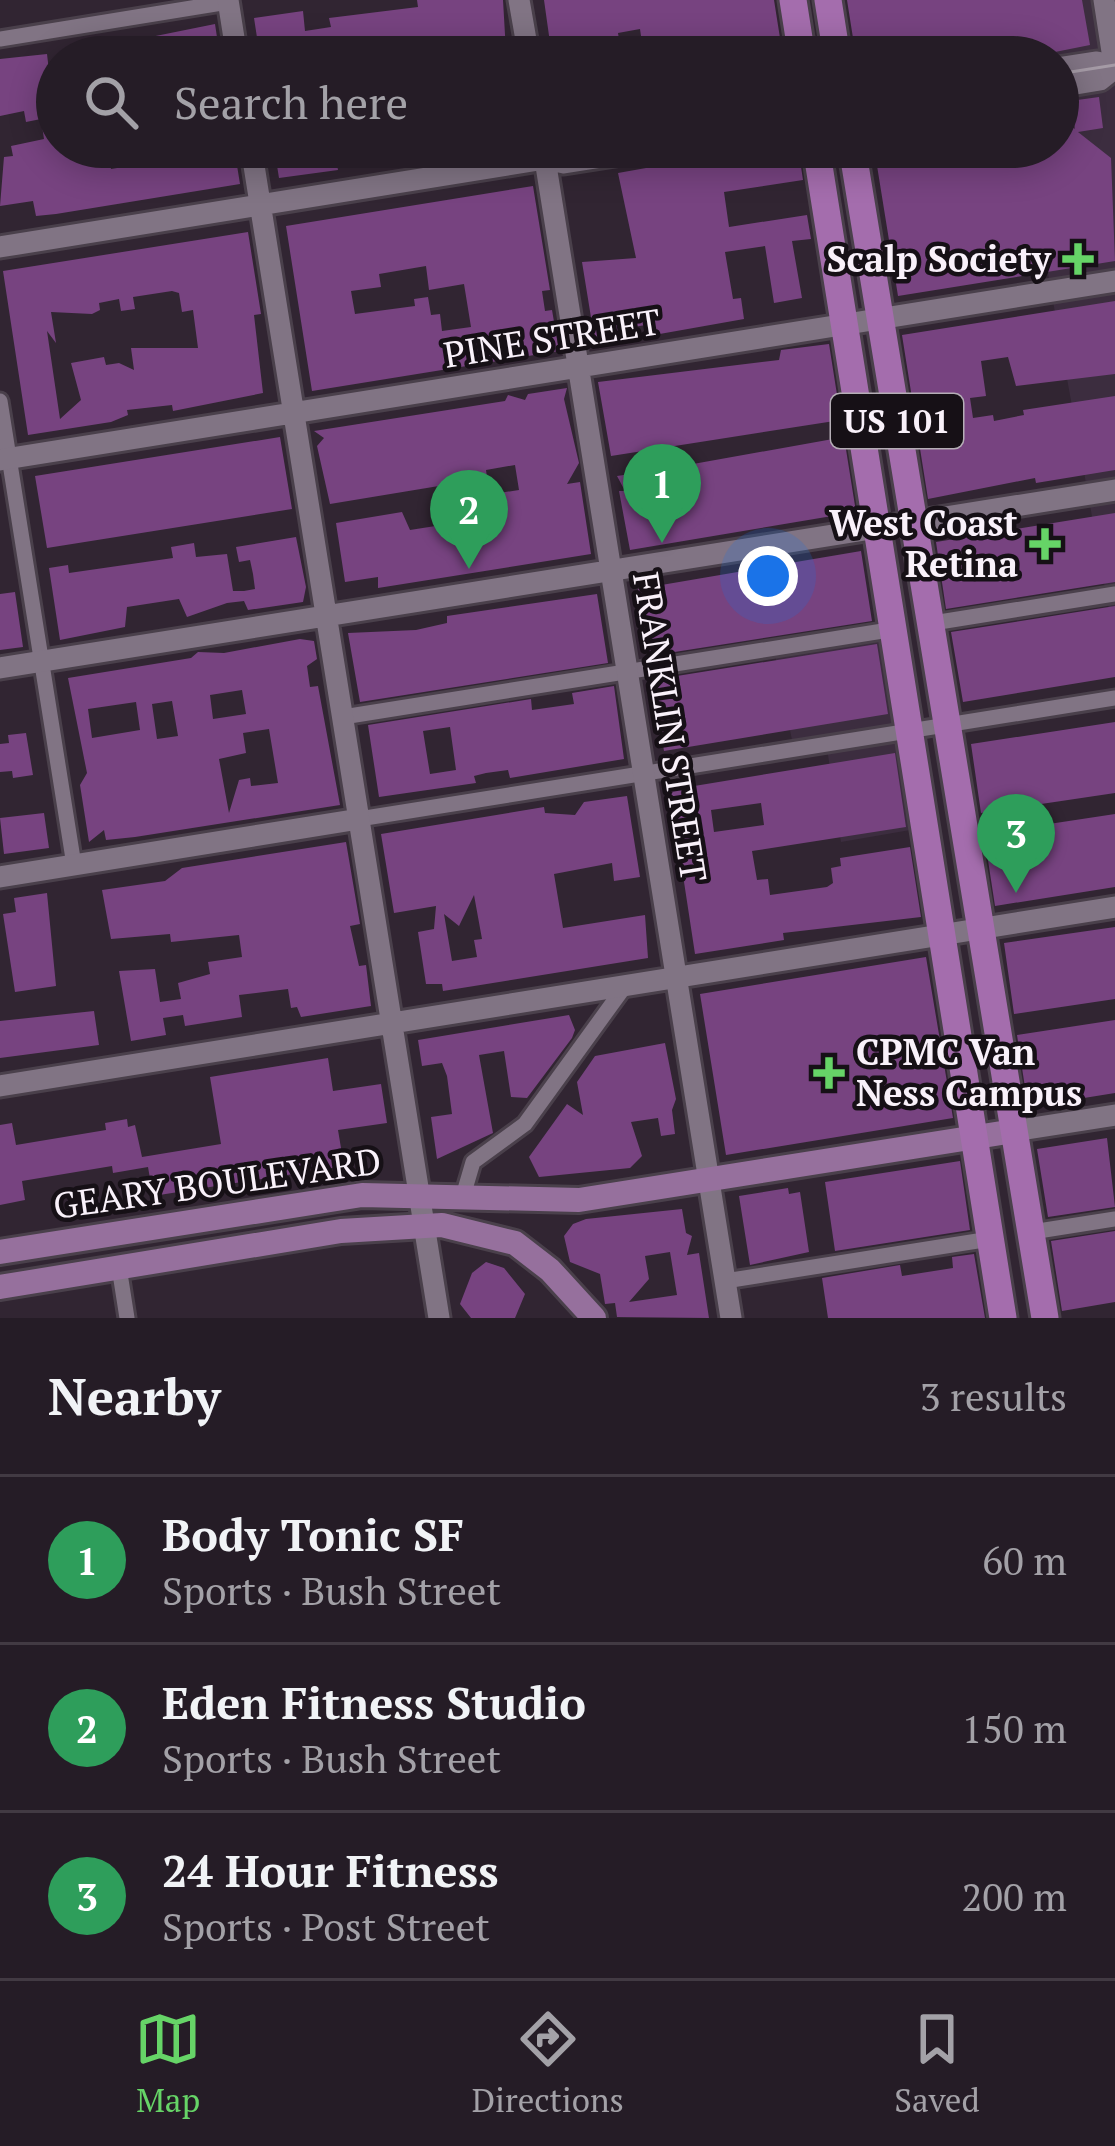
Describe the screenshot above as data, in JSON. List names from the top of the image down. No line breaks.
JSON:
{"streets":{"highway":["US 101"],"main road":["PINE STREET","FRANKLIN STREET","GEARY BOULEVARD"]},"crossings":[["PINE STREET","US 101"],["PINE STREET","FRANKLIN STREET"],["US 101","GEARY BOULEVARD"],["FRANKLIN STREET","GEARY BOULEVARD"]],"places":{"health":["Scalp Society","West Coast Retina","CPMC Van Ness Campus"]},"page":{"search":"Search here","pins":["1","2","3"],"heading":["Nearby","3 results"],"list":[{"mark":"1","name":"Body Tonic SF","note":"Sports · Bush Street","value":"60 m"},{"mark":"2","name":"Eden Fitness Studio","note":"Sports · Bush Street","value":"150 m"},{"mark":"3","name":"24 Hour Fitness","note":"Sports · Post Street","value":"200 m"}],"nav":["Map","Directions","Saved"]}}
